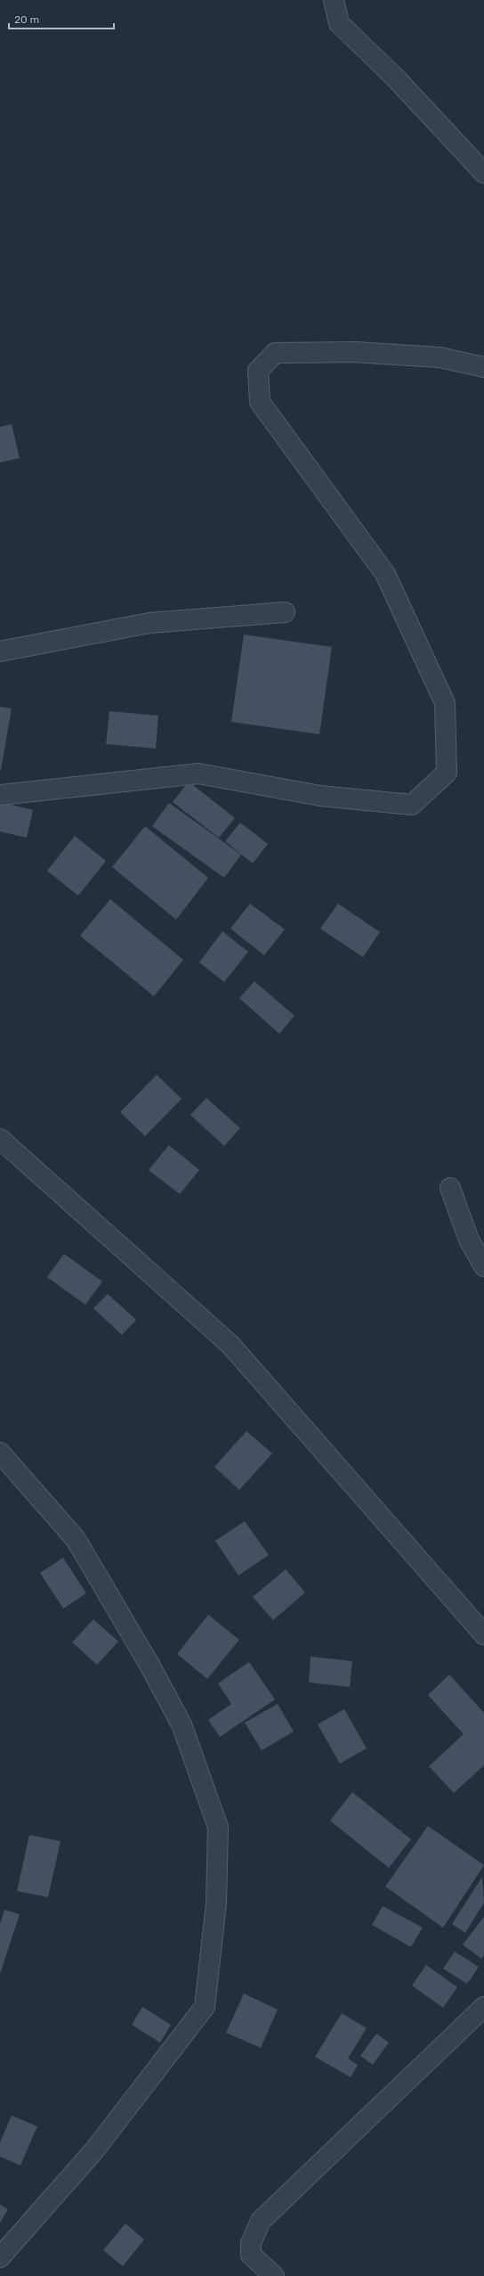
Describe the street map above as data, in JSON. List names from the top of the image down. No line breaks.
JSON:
{"scale_bar":"20 m"}
